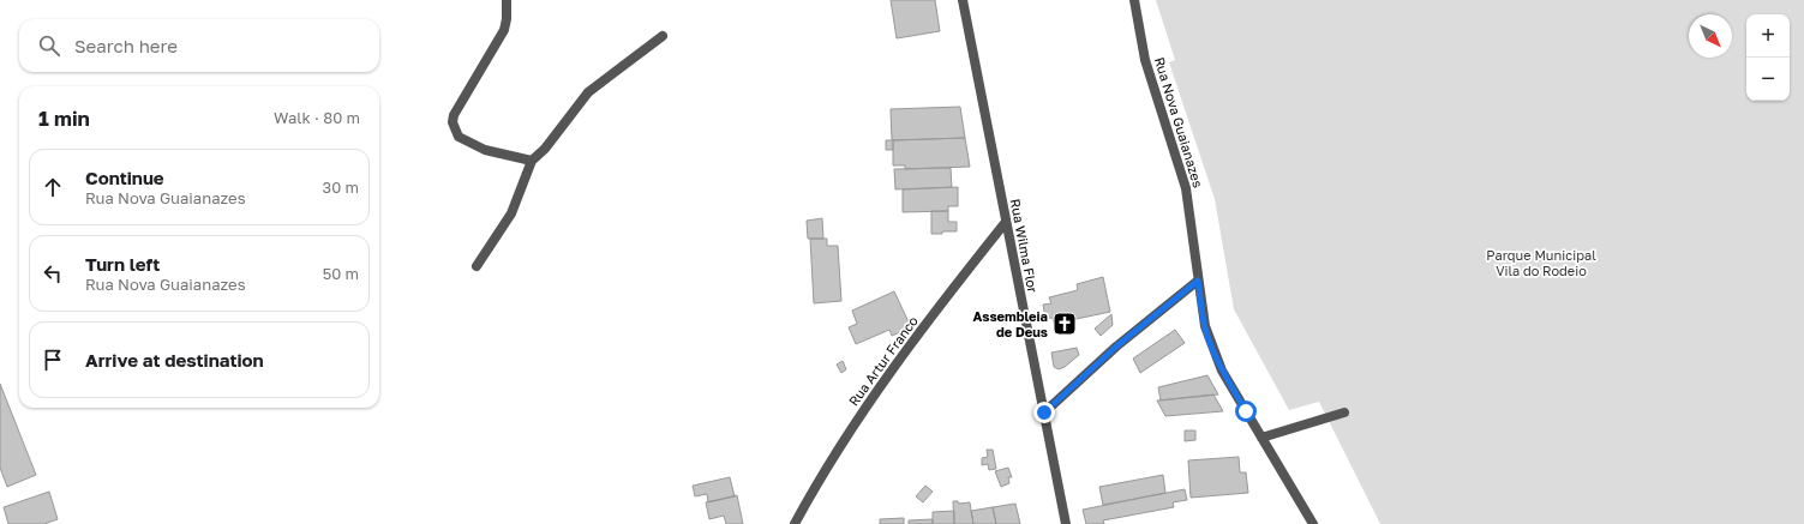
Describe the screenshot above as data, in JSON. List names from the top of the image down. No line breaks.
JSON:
{"streets":{"street":["Rua Nova Guaianazes","Rua Wilma Flor","Rua Artur Franco"]},"crossings":[["Rua Wilma Flor","Rua Artur Franco"]],"parks":["Parque Municipal Vila do Rodeio"],"places":{"church":["Assembleia de Deus"]},"north":"bottom right","page":{"map_buttons":["+","−"],"search":"Search here","heading":["1 min","Walk · 80 m"],"list":[["Continue","Rua Nova Guaianazes","30 m"],["Turn left","Rua Nova Guaianazes","50 m"],"Arrive at destination"]}}
